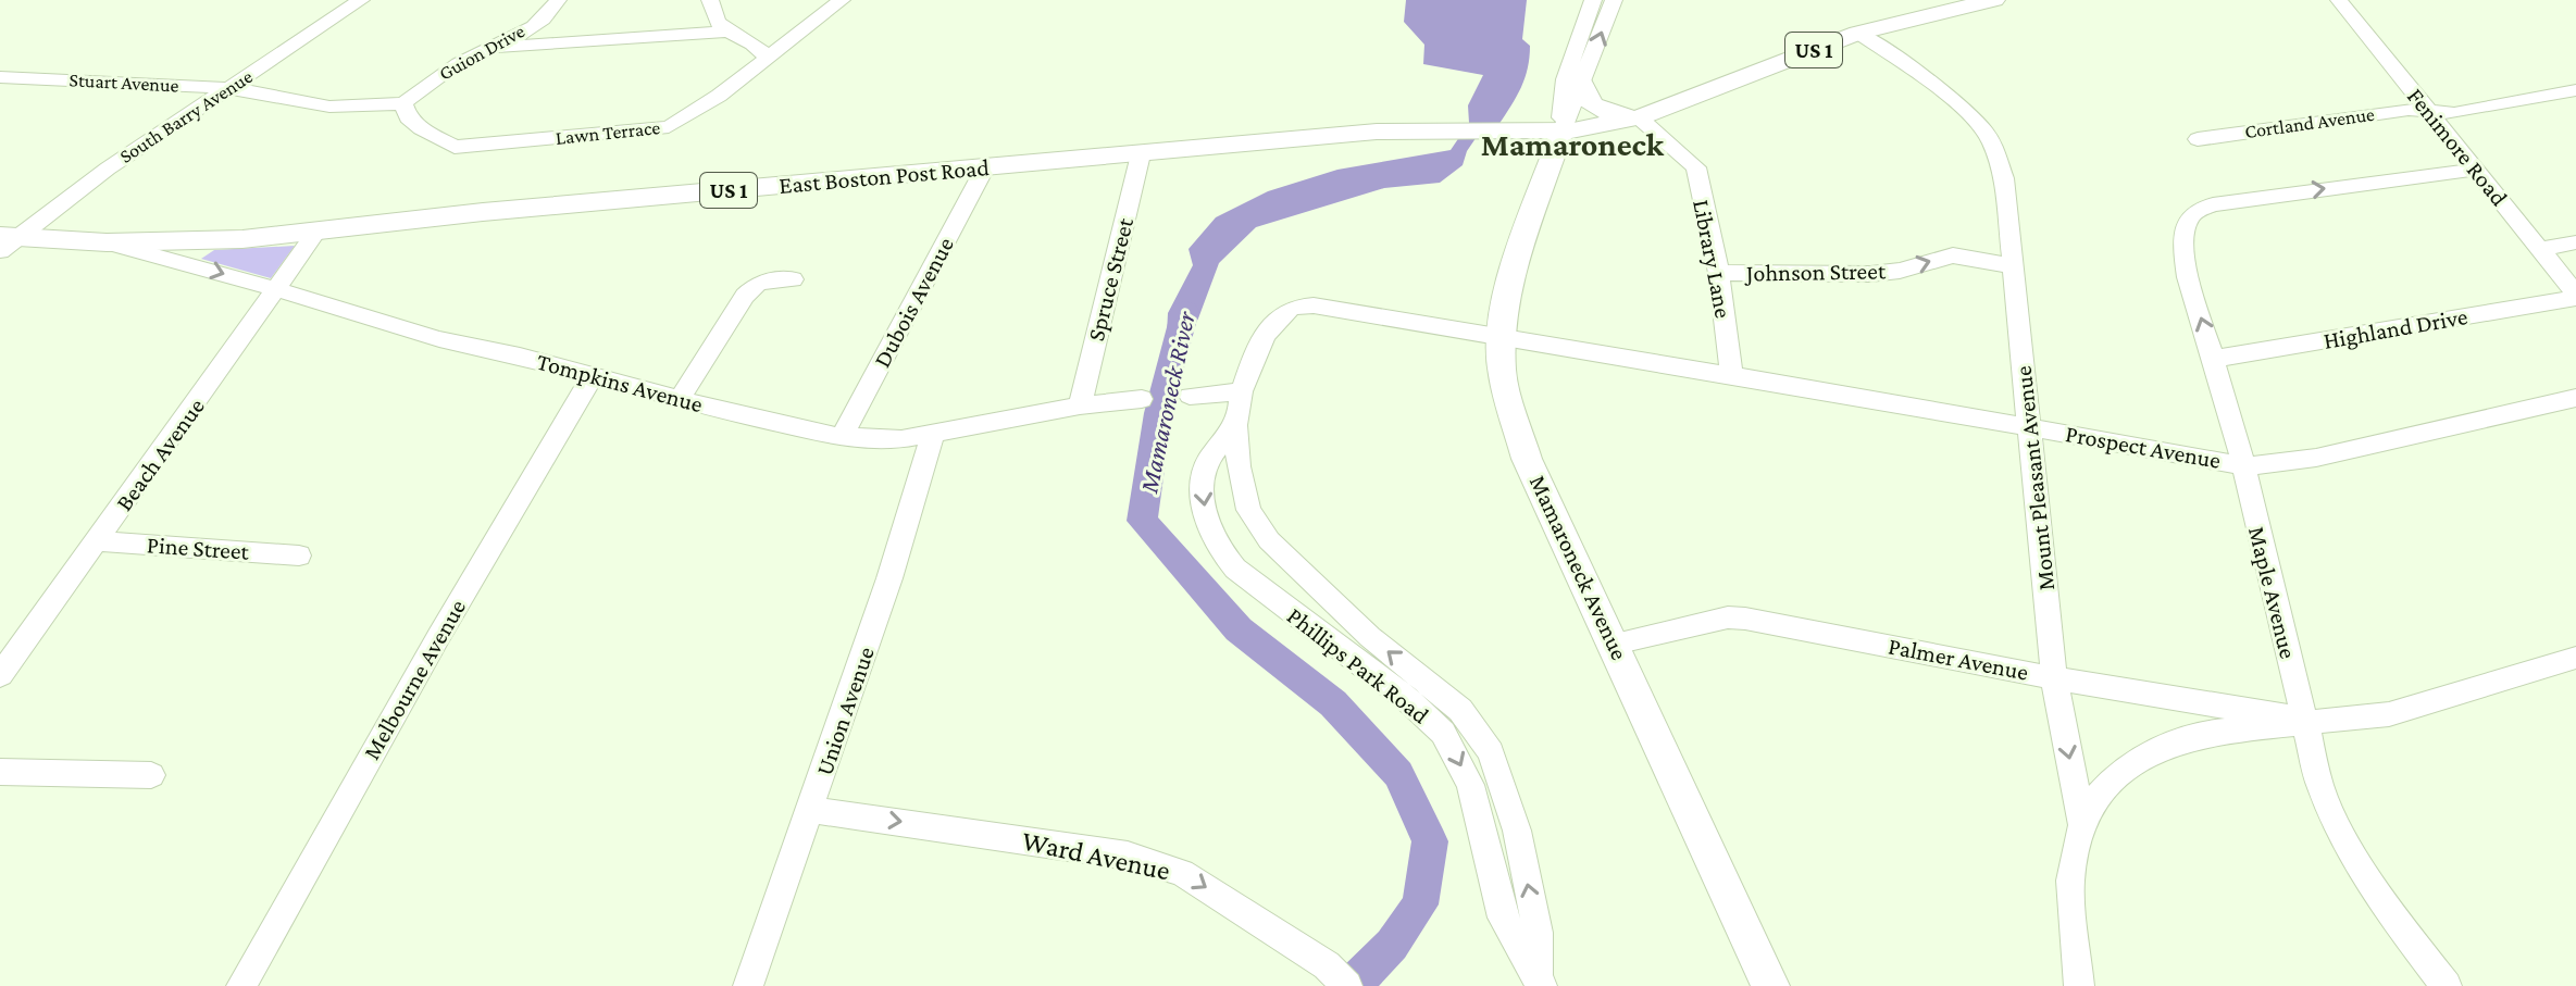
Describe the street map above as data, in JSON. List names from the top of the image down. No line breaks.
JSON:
{"streets":{"main road":["US 1","East Boston Post Road","Mamaroneck Avenue"],"street":["Guion Drive","Stuart Avenue","South Barry Avenue","Cortland Avenue","Lawn Terrace","Fenimore Road","Library Lane","Johnson Street","Spruce Street","Dubois Avenue","Highland Drive","Tompkins Avenue","Prospect Avenue","Beach Avenue","Mount Pleasant Avenue","Pine Street","Maple Avenue","Palmer Avenue","Phillips Park Road","Melbourne Avenue","Union Avenue","Ward Avenue"]},"crossings":[["US 1","East Boston Post Road"],["US 1","Library Lane"],["US 1","Mount Pleasant Avenue"],["US 1","Mamaroneck Avenue"],["Guion Drive","Stuart Avenue"],["Guion Drive","Lawn Terrace"],["Stuart Avenue","South Barry Avenue"],["Stuart Avenue","Lawn Terrace"],["South Barry Avenue","East Boston Post Road"],["Cortland Avenue","Fenimore Road"],["Fenimore Road","Highland Drive"],["Fenimore Road","Maple Avenue"],["East Boston Post Road","Spruce Street"],["East Boston Post Road","Dubois Avenue"],["East Boston Post Road","Tompkins Avenue"],["East Boston Post Road","Beach Avenue"],["East Boston Post Road","Mamaroneck Avenue"],["Library Lane","Johnson Street"],["Library Lane","Prospect Avenue"],["Johnson Street","Mount Pleasant Avenue"],["Spruce Street","Tompkins Avenue"],["Dubois Avenue","Tompkins Avenue"],["Highland Drive","Maple Avenue"],["Tompkins Avenue","Beach Avenue"],["Tompkins Avenue","Melbourne Avenue"],["Tompkins Avenue","Union Avenue"],["Prospect Avenue","Mount Pleasant Avenue"],["Prospect Avenue","Mamaroneck Avenue"],["Prospect Avenue","Maple Avenue"],["Prospect Avenue","Phillips Park Road"],["Beach Avenue","Pine Street"],["Mount Pleasant Avenue","Palmer Avenue"],["Mamaroneck Avenue","Palmer Avenue"],["Maple Avenue","Palmer Avenue"],["Union Avenue","Ward Avenue"]],"one_way":["Johnson Street","Ward Avenue"],"districts":["Mamaroneck"],"water":["Mamaroneck River"]}
